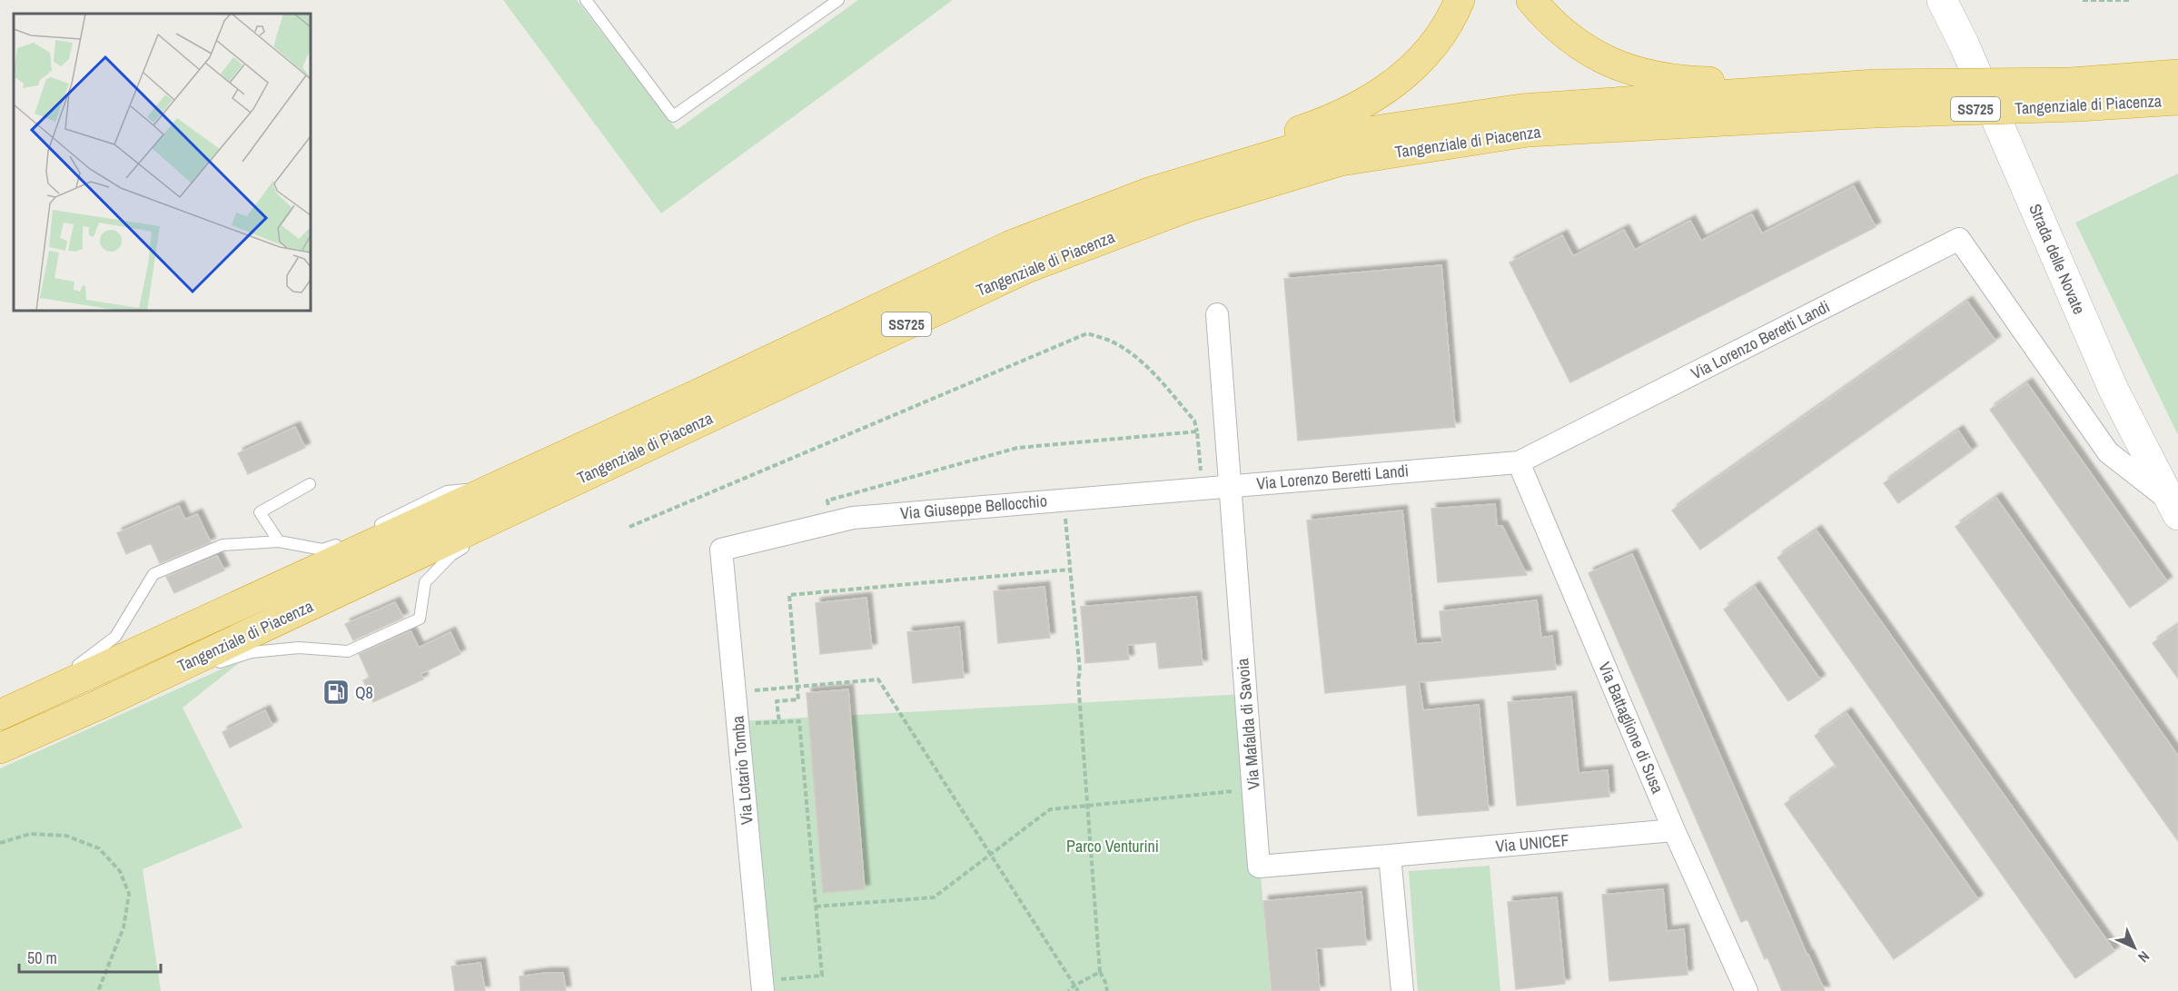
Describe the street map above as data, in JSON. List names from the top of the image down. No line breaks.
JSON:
{"streets":{"highway":["Tangenziale di Piacenza","SS725"],"street":["Strada delle Novate","Via Lorenzo Beretti Landi","Via Giuseppe Bellocchio","Via Mafalda di Savoia","Via Battaglione di Susa","Via Lotario Tomba","Via UNICEF"]},"crossings":[["Strada delle Novate","Via Lorenzo Beretti Landi"],["Via Lorenzo Beretti Landi","Via Giuseppe Bellocchio"],["Via Lorenzo Beretti Landi","Via Mafalda di Savoia"],["Via Lorenzo Beretti Landi","Via Battaglione di Susa"],["Via Giuseppe Bellocchio","Via Mafalda di Savoia"],["Via Giuseppe Bellocchio","Via Lotario Tomba"],["Via Mafalda di Savoia","Via UNICEF"],["Via Battaglione di Susa","Via UNICEF"]],"parks":["Parco Venturini"],"places":{"fuel station":["Q8"]},"scale_bar":"50 m","north":"bottom right"}
